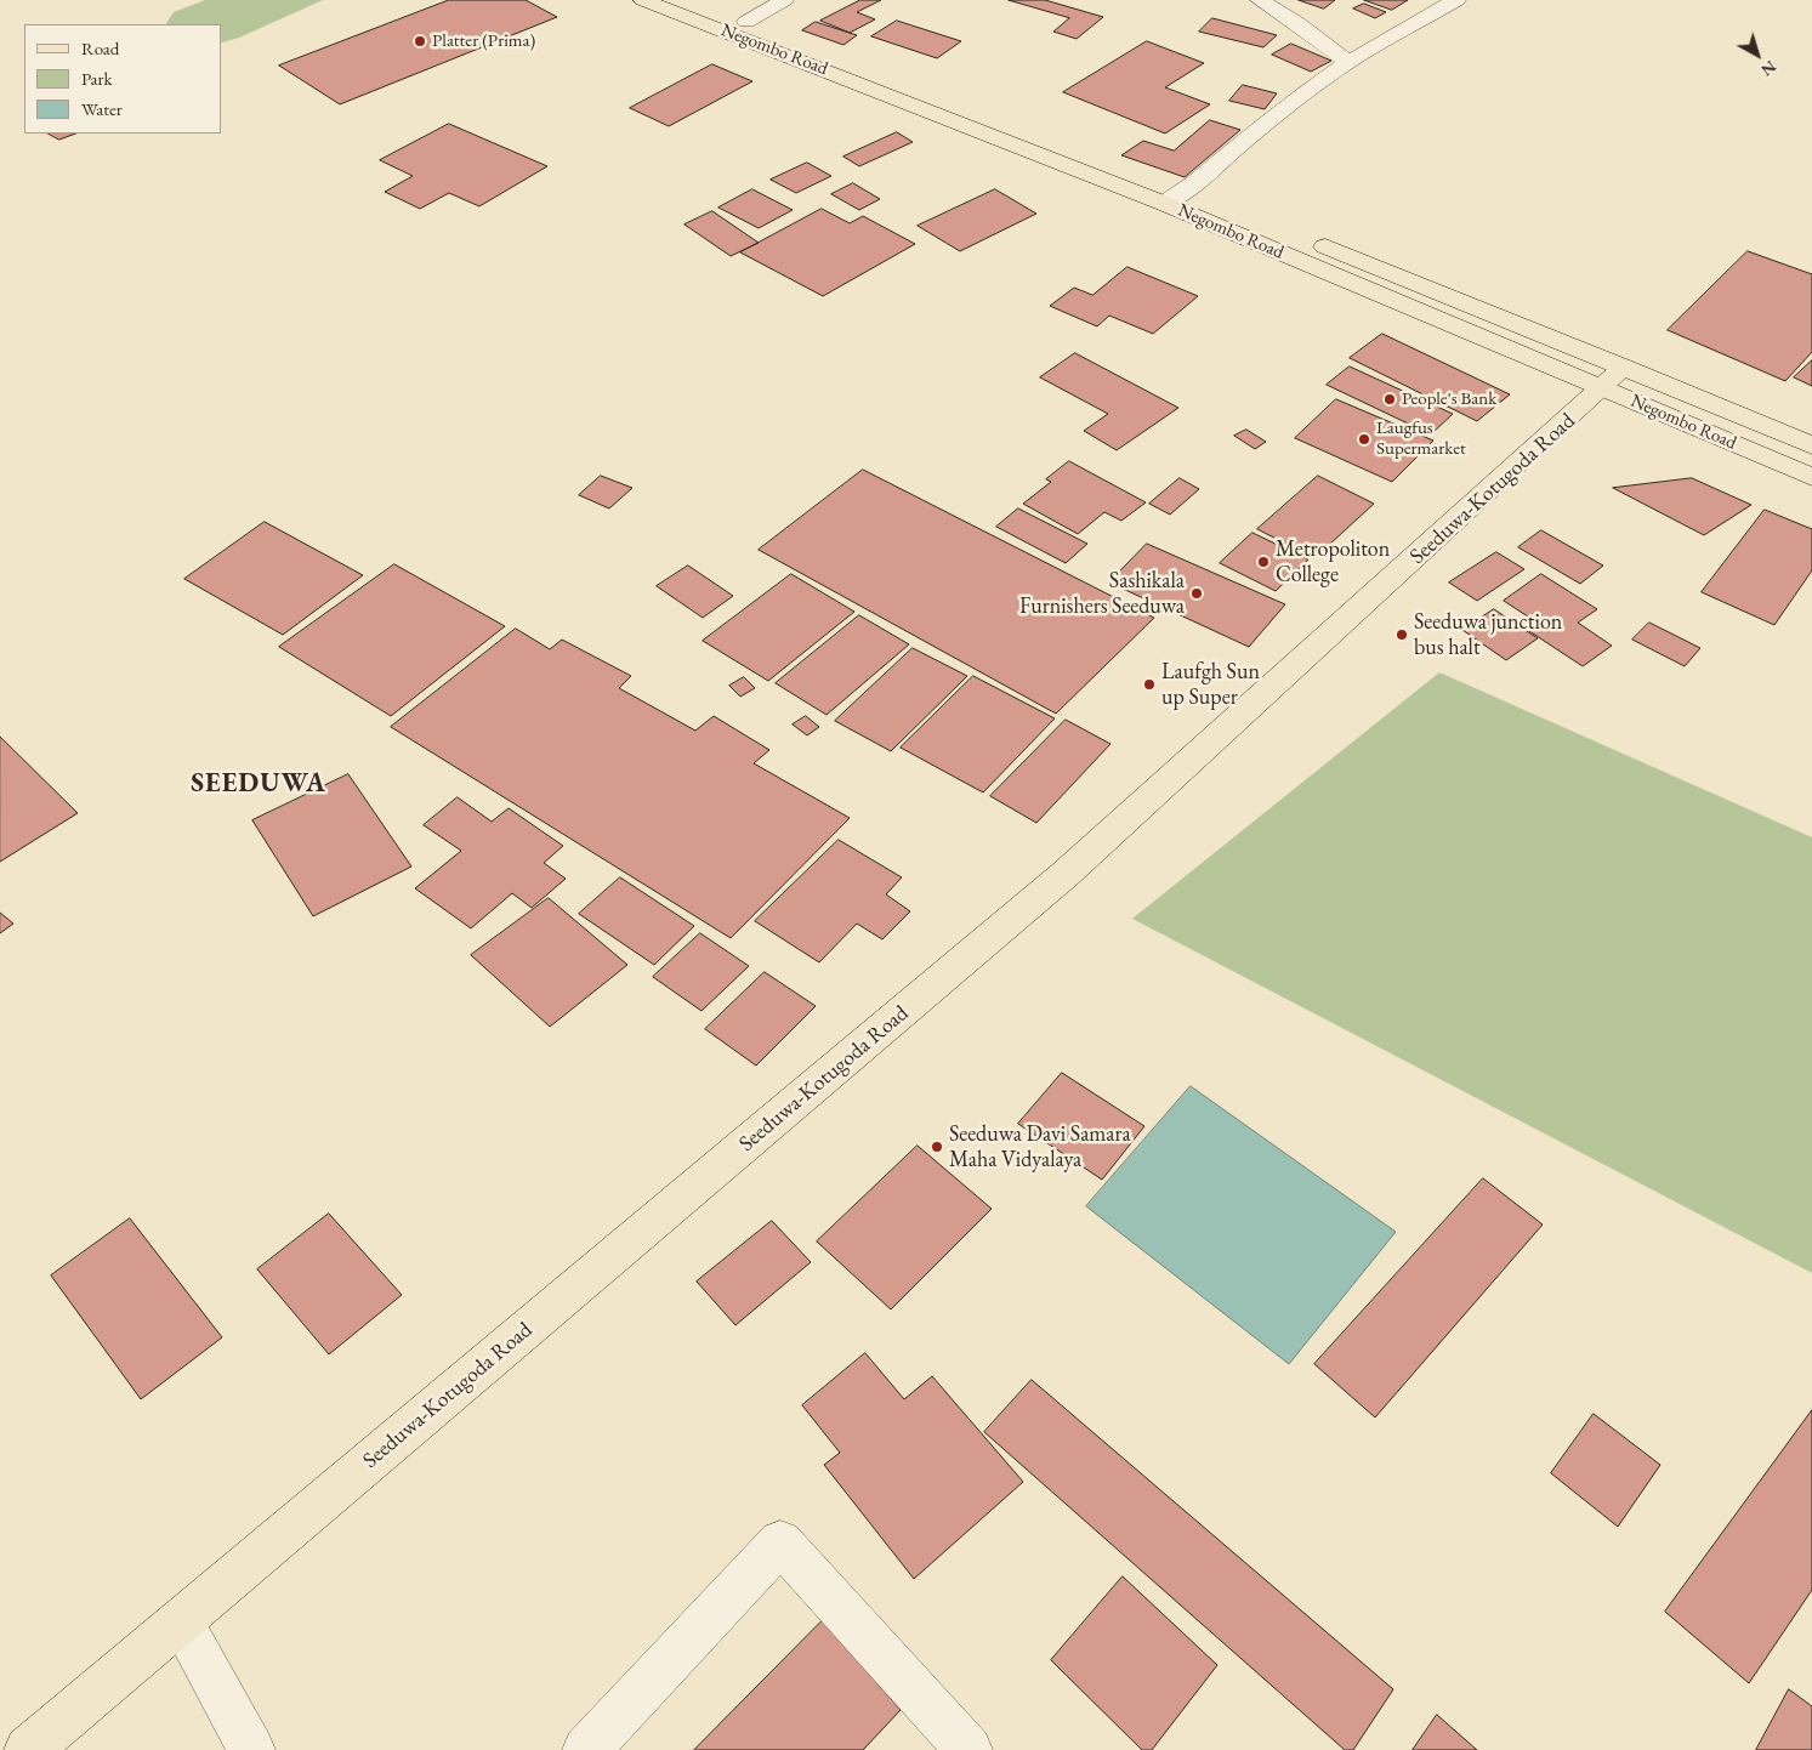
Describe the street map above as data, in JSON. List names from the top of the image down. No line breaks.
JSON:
{"streets":{"main road":["Negombo Road","Seeduwa-Kotugoda Road"]},"crossings":[["Negombo Road","Seeduwa-Kotugoda Road"]],"districts":["SEEDUWA"],"places":["Platter (Prima)","People's Bank","Laugfus Supermarket","Metropoliton College","Sashikala Furnishers Seeduwa","Seeduwa junction bus halt","Laufgh Sun up Super","Seeduwa Davi Samara Maha Vidyalaya"],"legend":["Road","Park","Water"],"north":"bottom right"}
